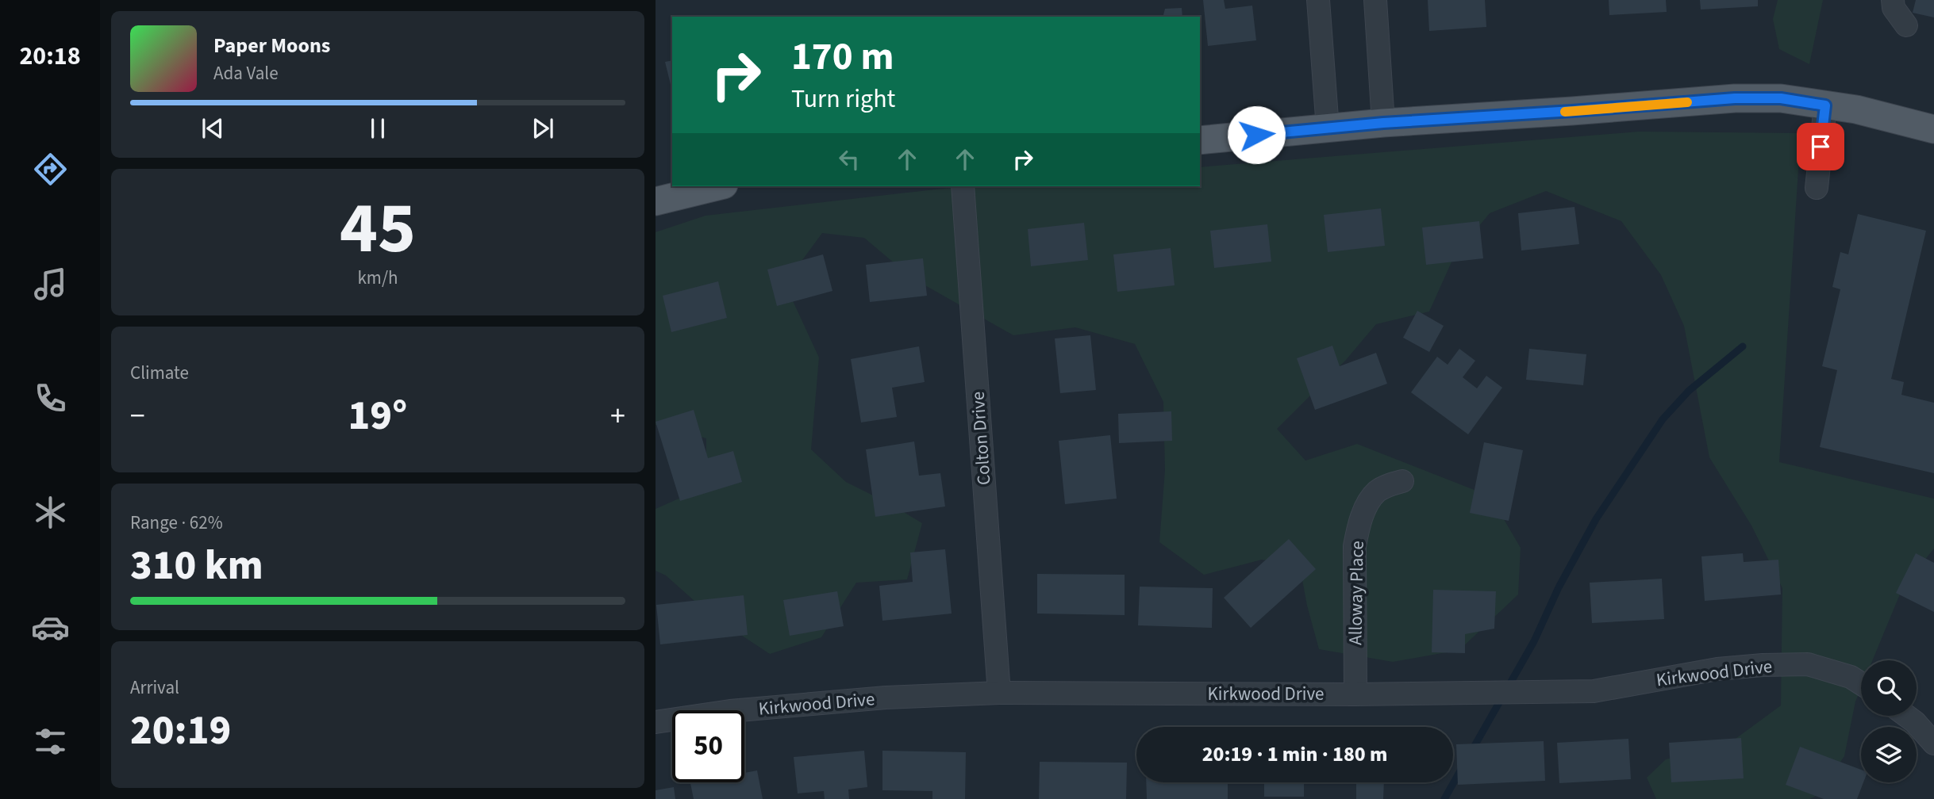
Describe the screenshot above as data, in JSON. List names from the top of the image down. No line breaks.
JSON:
{"streets":{"street":["Colton Drive","Alloway Place","Kirkwood Drive"]},"crossings":[["Colton Drive","Kirkwood Drive"],["Alloway Place","Kirkwood Drive"]],"page":{"tabs":"20:18","turn":["170 m","Turn right"],"song":["Paper Moons","Ada Vale"],"tile":[["45","km/h"],"Climate",["Range · 62%","310 km"],["Arrival","20:19"]],"heat":["−","19°","+"],"limit":"50","trip":"20:19 · 1 min · 180 m"}}
